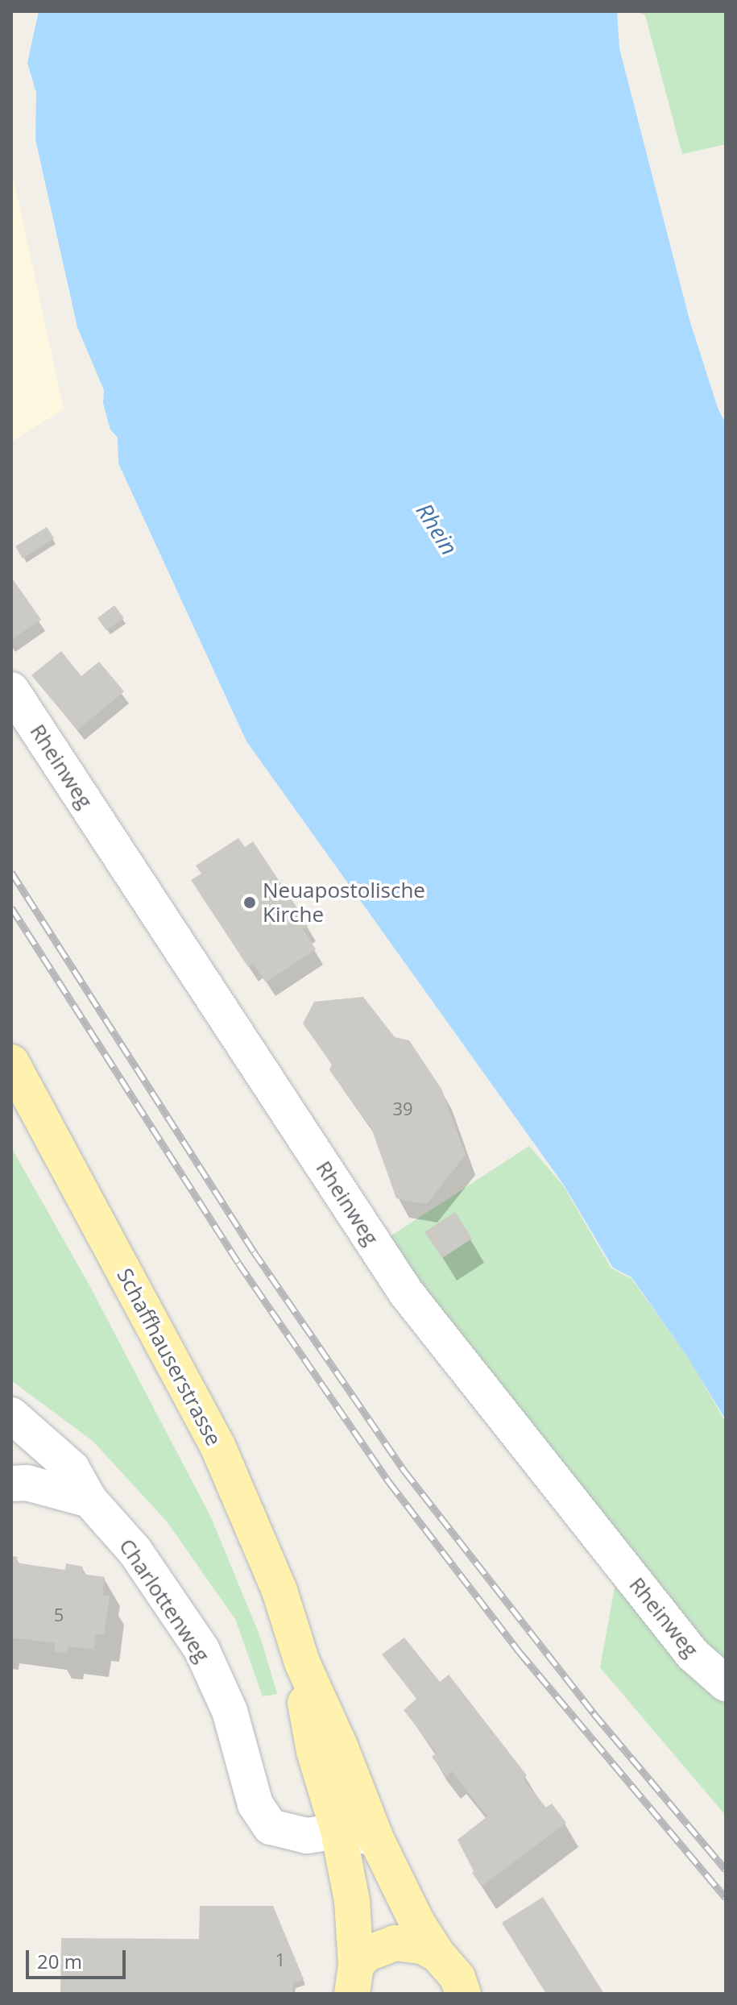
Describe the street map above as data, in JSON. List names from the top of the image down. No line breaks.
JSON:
{"streets":{"main road":["Schaffhauserstrasse"],"street":["Rheinweg","Charlottenweg"]},"crossings":[["Schaffhauserstrasse","Charlottenweg"]],"water":["Rhein"],"places":["Neuapostolische Kirche"],"house_numbers":["39","5","1"],"scale_bar":"20 m"}
